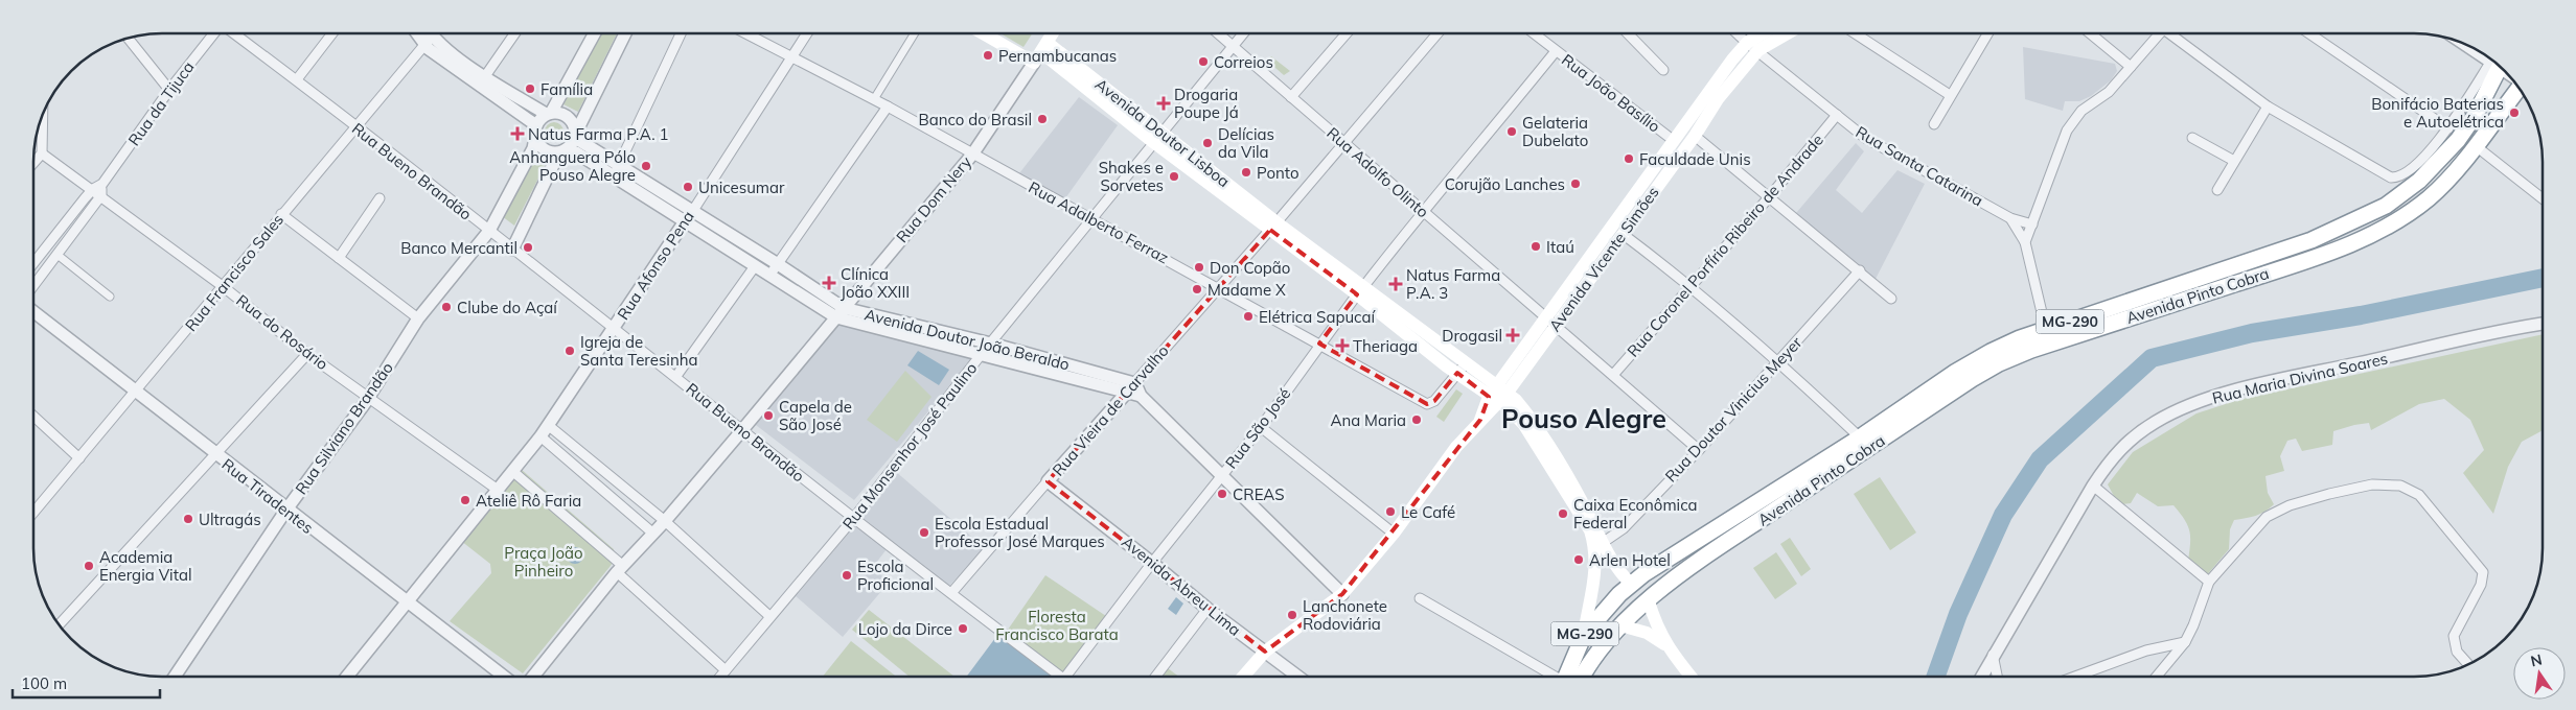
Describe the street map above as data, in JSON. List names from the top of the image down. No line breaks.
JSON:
{"streets":{"highway":["Avenida Pinto Cobra","MG-290"],"main road":["Avenida Doutor Lisboa","Avenida Vicente Simões"],"street":["Rua João Basílio","Rua da Tijuca","Rua Santa Catarina","Rua Bueno Brandão","Rua Adolfo Olinto","Rua Dom Nery","Rua Adalberto Ferraz","Rua Coronel Porfírio Ribeiro de Andrade","Rua Afonso Pena","Rua Francisco Sales","Rua do Rosário","Avenida Doutor João Beraldo","Rua Maria Divina Soares","Rua Doutor Vinicius Meyer","Rua Vieira de Carvalho","Rua Silviano Brandão","Rua São José","Rua Monsenhor José Paulino","Rua Tiradentes","Avenida Abreu Lima"]},"crossings":[["Rua João Basílio","Avenida Vicente Simões"],["Rua João Basílio","Rua São José"],["Rua da Tijuca","Rua do Rosário"],["Avenida Doutor Lisboa","Rua Dom Nery"],["Avenida Doutor Lisboa","Rua Adalberto Ferraz"],["Avenida Doutor Lisboa","Avenida Vicente Simões"],["Avenida Doutor Lisboa","Avenida Pinto Cobra"],["Avenida Doutor Lisboa","MG-290"],["Avenida Doutor Lisboa","Rua Doutor Vinicius Meyer"],["Avenida Doutor Lisboa","Rua Vieira de Carvalho"],["Avenida Doutor Lisboa","Rua São José"],["Avenida Doutor Lisboa","Rua Monsenhor José Paulino"],["Rua Santa Catarina","Rua Coronel Porfírio Ribeiro de Andrade"],["Rua Santa Catarina","Avenida Vicente Simões"],["Rua Santa Catarina","Avenida Pinto Cobra"],["Rua Bueno Brandão","Rua Dom Nery"],["Rua Bueno Brandão","Rua Afonso Pena"],["Rua Bueno Brandão","Rua Francisco Sales"],["Rua Bueno Brandão","Rua Vieira de Carvalho"],["Rua Bueno Brandão","Rua Silviano Brandão"],["Rua Bueno Brandão","Rua Monsenhor José Paulino"],["Rua Adolfo Olinto","Rua Coronel Porfírio Ribeiro de Andrade"],["Rua Adolfo Olinto","Avenida Vicente Simões"],["Rua Adolfo Olinto","Rua Doutor Vinicius Meyer"],["Rua Adolfo Olinto","Rua Vieira de Carvalho"],["Rua Adolfo Olinto","Rua São José"],["Rua Adolfo Olinto","Rua Monsenhor José Paulino"],["Rua Dom Nery","Rua Adalberto Ferraz"],["Rua Dom Nery","Avenida Doutor João Beraldo"],["Rua Adalberto Ferraz","Rua Afonso Pena"],["Rua Adalberto Ferraz","Rua Vieira de Carvalho"],["Rua Adalberto Ferraz","Rua São José"],["Rua Adalberto Ferraz","Rua Monsenhor José Paulino"],["Avenida Vicente Simões","Avenida Abreu Lima"],["Rua Afonso Pena","Avenida Doutor João Beraldo"],["Rua Francisco Sales","Rua do Rosário"],["Rua Francisco Sales","Rua Tiradentes"],["Avenida Pinto Cobra","MG-290"],["Rua do Rosário","Rua Silviano Brandão"],["Avenida Doutor João Beraldo","Rua Vieira de Carvalho"],["Avenida Doutor João Beraldo","Rua Silviano Brandão"],["Avenida Doutor João Beraldo","Rua Monsenhor José Paulino"],["Rua Vieira de Carvalho","Avenida Abreu Lima"],["Rua Silviano Brandão","Rua Tiradentes"],["Rua São José","Avenida Abreu Lima"]],"districts":["Pouso Alegre"],"parks":["Praça João Pinheiro","Floresta Francisco Barata"],"places":{"other":["Pernambucanas","Correios","Família","Bonifácio Baterias e Autoelétrica","Banco do Brasil","Gelateria Dubelato","Delícias da Vila","Faculdade Unis","Anhanguera Pólo Pouso Alegre","Ponto","Shakes e Sorvetes","Corujão Lanches","Unicesumar","Itaú","Banco Mercantil","Don Copão","Madame X","Clube do Açaí","Elétrica Sapucaí","Igreja de Santa Teresinha","Capela de São José","Ana Maria","CREAS","Ateliê Rô Faria","Le Café","Caixa Econômica Federal","Ultragás","Escola Estadual Professor José Marques","Arlen Hotel","Academia Energia Vital","Escola Proficional","Lanchonete Rodoviária","Lojo da Dirce"],"health":["Drogaria Poupe Já","Natus Farma P.A. 1","Clínica João XXIII","Natus Farma P.A. 3","Drogasil","Theriaga"]},"scale_bar":"100 m","north":"top"}
